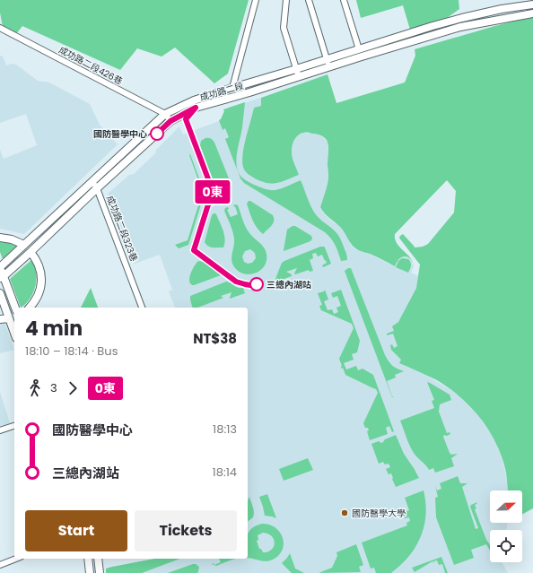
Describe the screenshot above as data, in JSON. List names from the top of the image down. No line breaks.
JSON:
{"streets":{"main road":["成功路二段"],"street":["成功路二段426巷","成功路二段323巷"]},"crossings":[["成功路二段426巷","成功路二段"],["成功路二段","成功路二段323巷"]],"places":["國防醫學中心","三總內湖站","國防醫學大學"],"lines":["bus line 0東"],"north":"right","page":{"on_map":"0東","heading":["4 min","18:10 – 18:14 · Bus","NT$38"],"legs":["3","0東"],"list":[{"name":"國防醫學中心","value":"18:13"},{"name":"三總內湖站","value":"18:14"}],"buttons":["Start","Tickets"]}}
